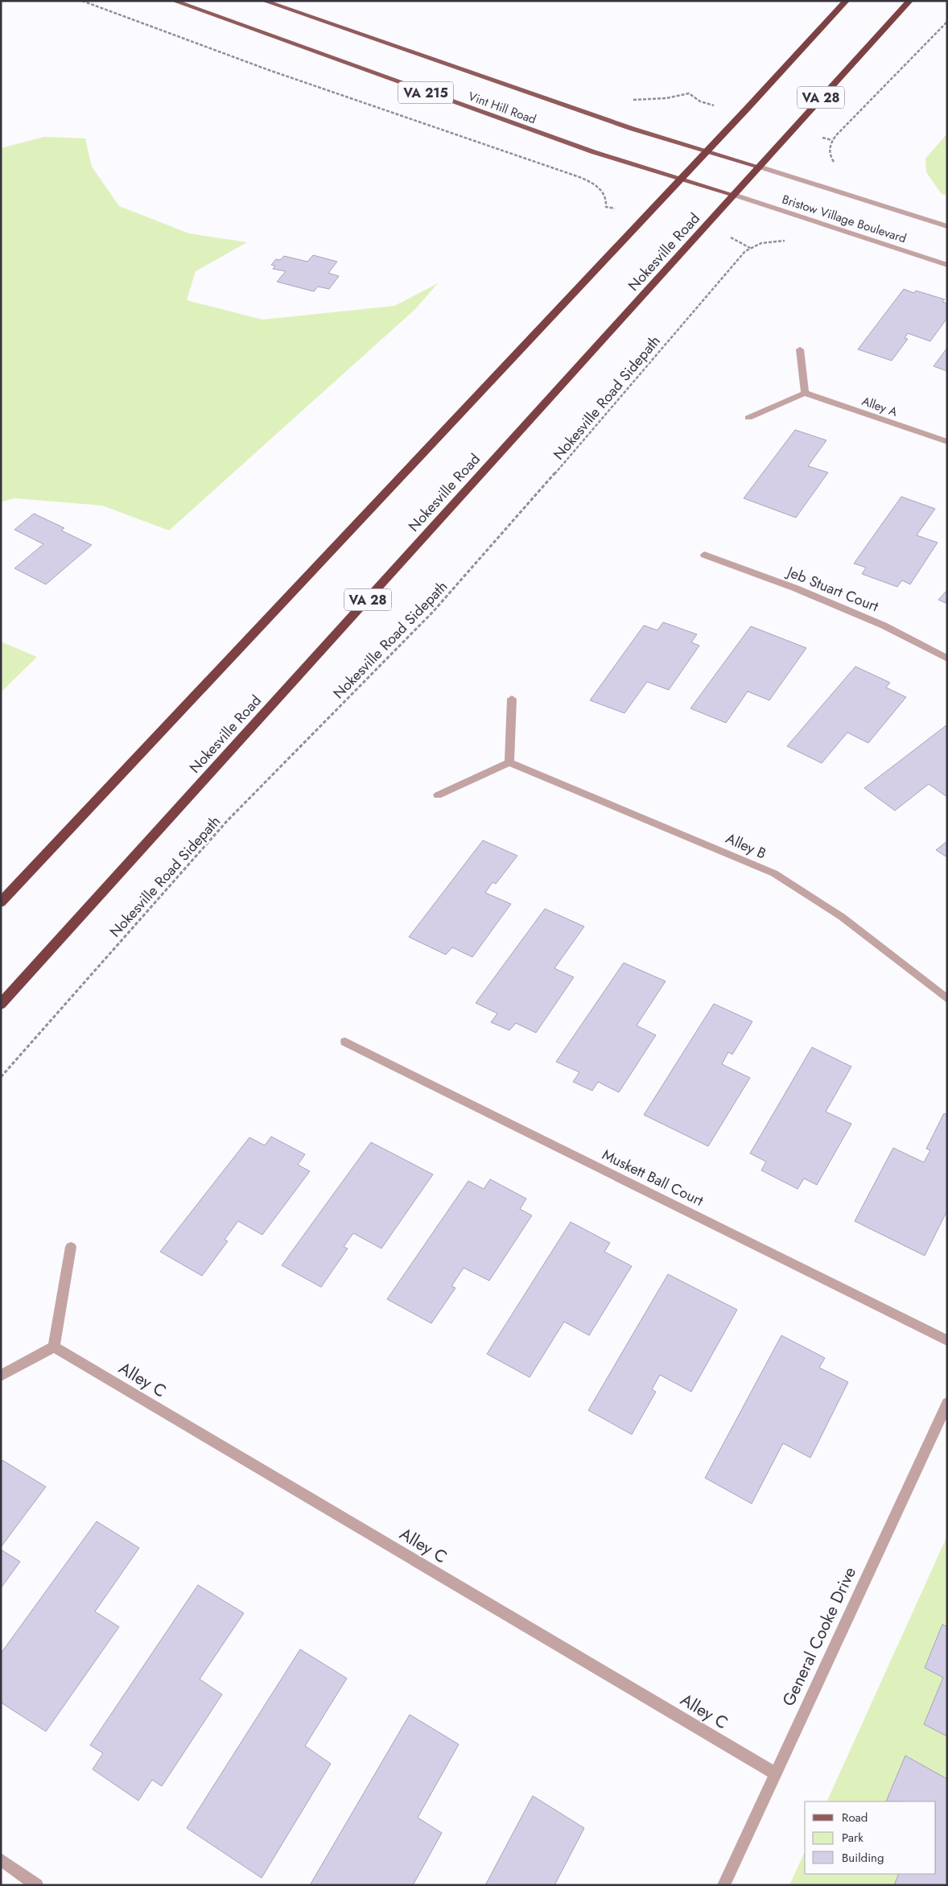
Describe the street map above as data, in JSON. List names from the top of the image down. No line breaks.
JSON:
{"streets":{"highway":["VA 28","Nokesville Road"],"main road":["VA 215","Vint Hill Road"],"street":["Bristow Village Boulevard","Alley A","Jeb Stuart Court","Alley B","Muskett Ball Court","Alley C","General Cooke Drive"],"path":["Nokesville Road Sidepath"]},"crossings":[["Vint Hill Road","Bristow Village Boulevard"],["Vint Hill Road","Nokesville Road"],["Bristow Village Boulevard","Nokesville Road"],["Alley C","General Cooke Drive"]],"legend":["Road","Park","Building"]}
